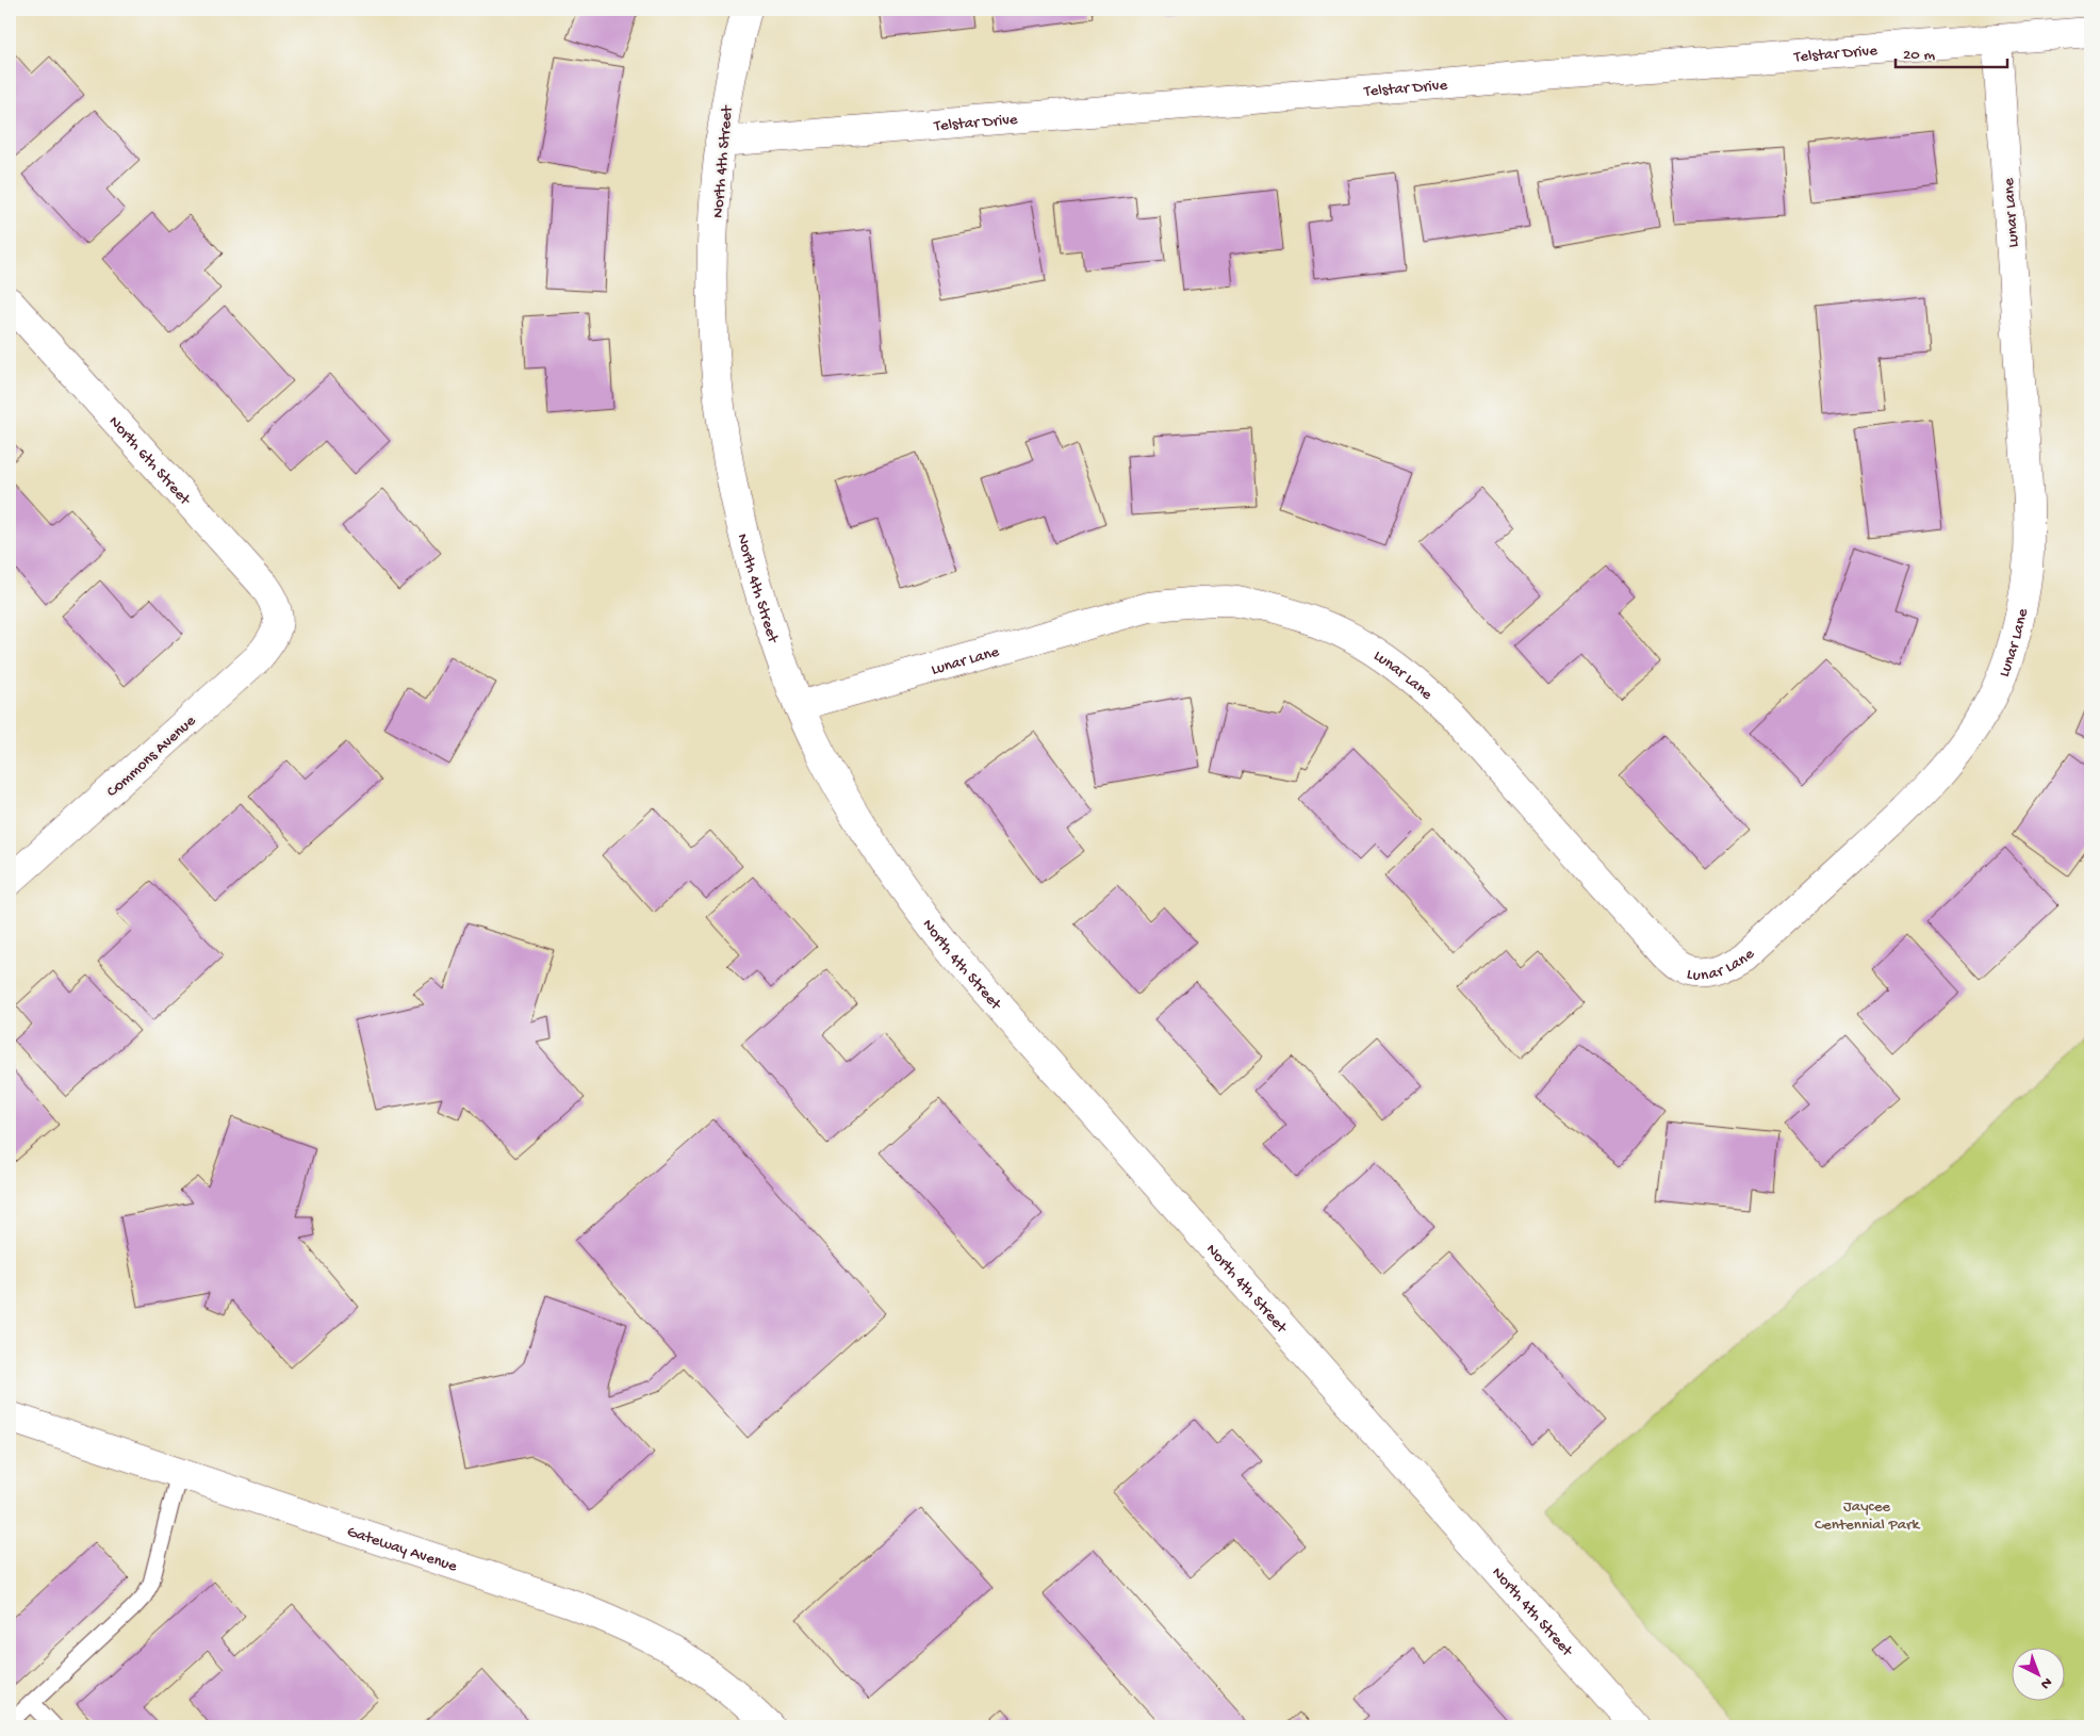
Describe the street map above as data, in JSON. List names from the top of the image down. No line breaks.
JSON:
{"streets":{"street":["Telstar Drive","North 4th Street","Lunar Lane","North 6th Street","Commons Avenue","Gateway Avenue"]},"crossings":[["Telstar Drive","North 4th Street"],["Telstar Drive","Lunar Lane"],["North 4th Street","Lunar Lane"],["North 6th Street","Commons Avenue"]],"parks":["Jaycee Centennial Park"],"scale_bar":"20 m","north":"bottom right"}
